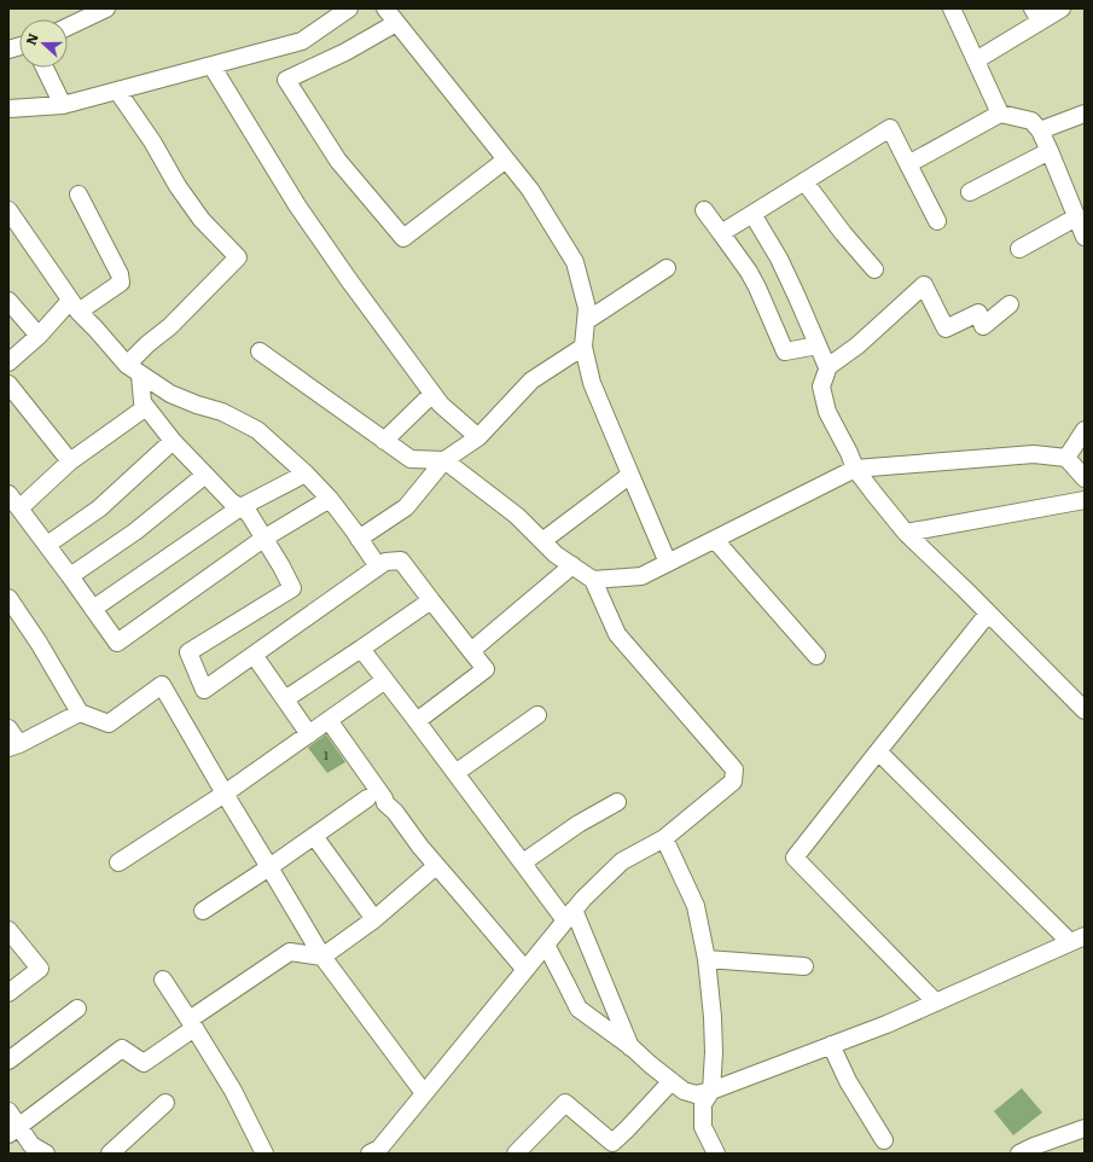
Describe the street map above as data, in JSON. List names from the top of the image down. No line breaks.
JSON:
{"house_numbers":["1"],"north":"left"}
